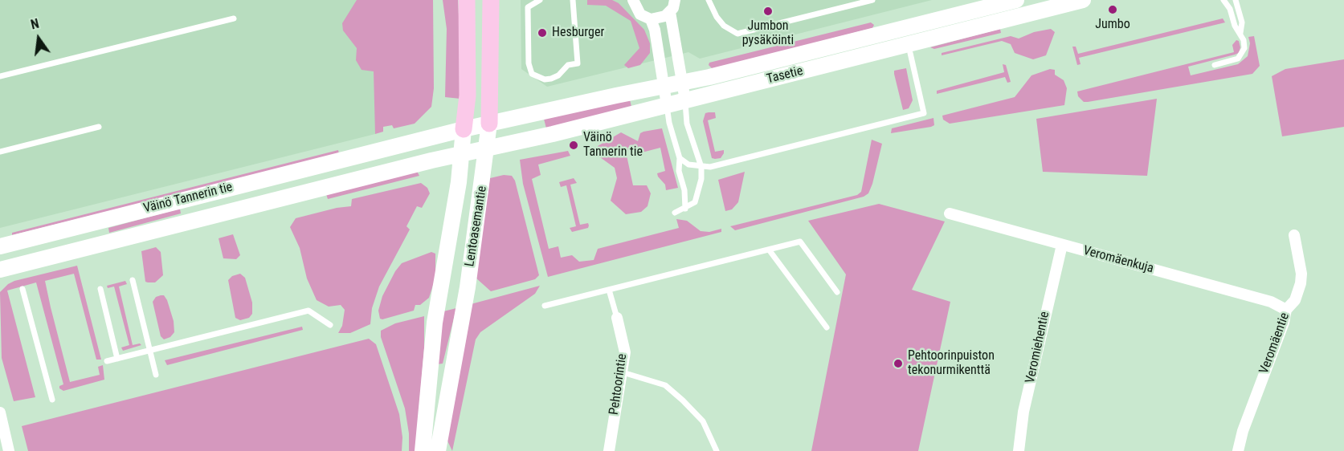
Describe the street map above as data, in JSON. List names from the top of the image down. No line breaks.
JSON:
{"streets":{"main road":["Tasetie","Väinö Tannerin tie","Lentoasemantie"],"street":["Veromäenkuja","Veromäentie","Veromiehentie","Pehtoorintie"]},"crossings":[["Tasetie","Väinö Tannerin tie"],["Tasetie","Lentoasemantie"],["Väinö Tannerin tie","Lentoasemantie"],["Veromäenkuja","Veromäentie"],["Veromäenkuja","Veromiehentie"]],"places":["Jumbo","Jumbon pysäköinti","Hesburger","Väinö Tannerin tie","Pehtoorinpuiston tekonurmikenttä"],"north":"top"}
